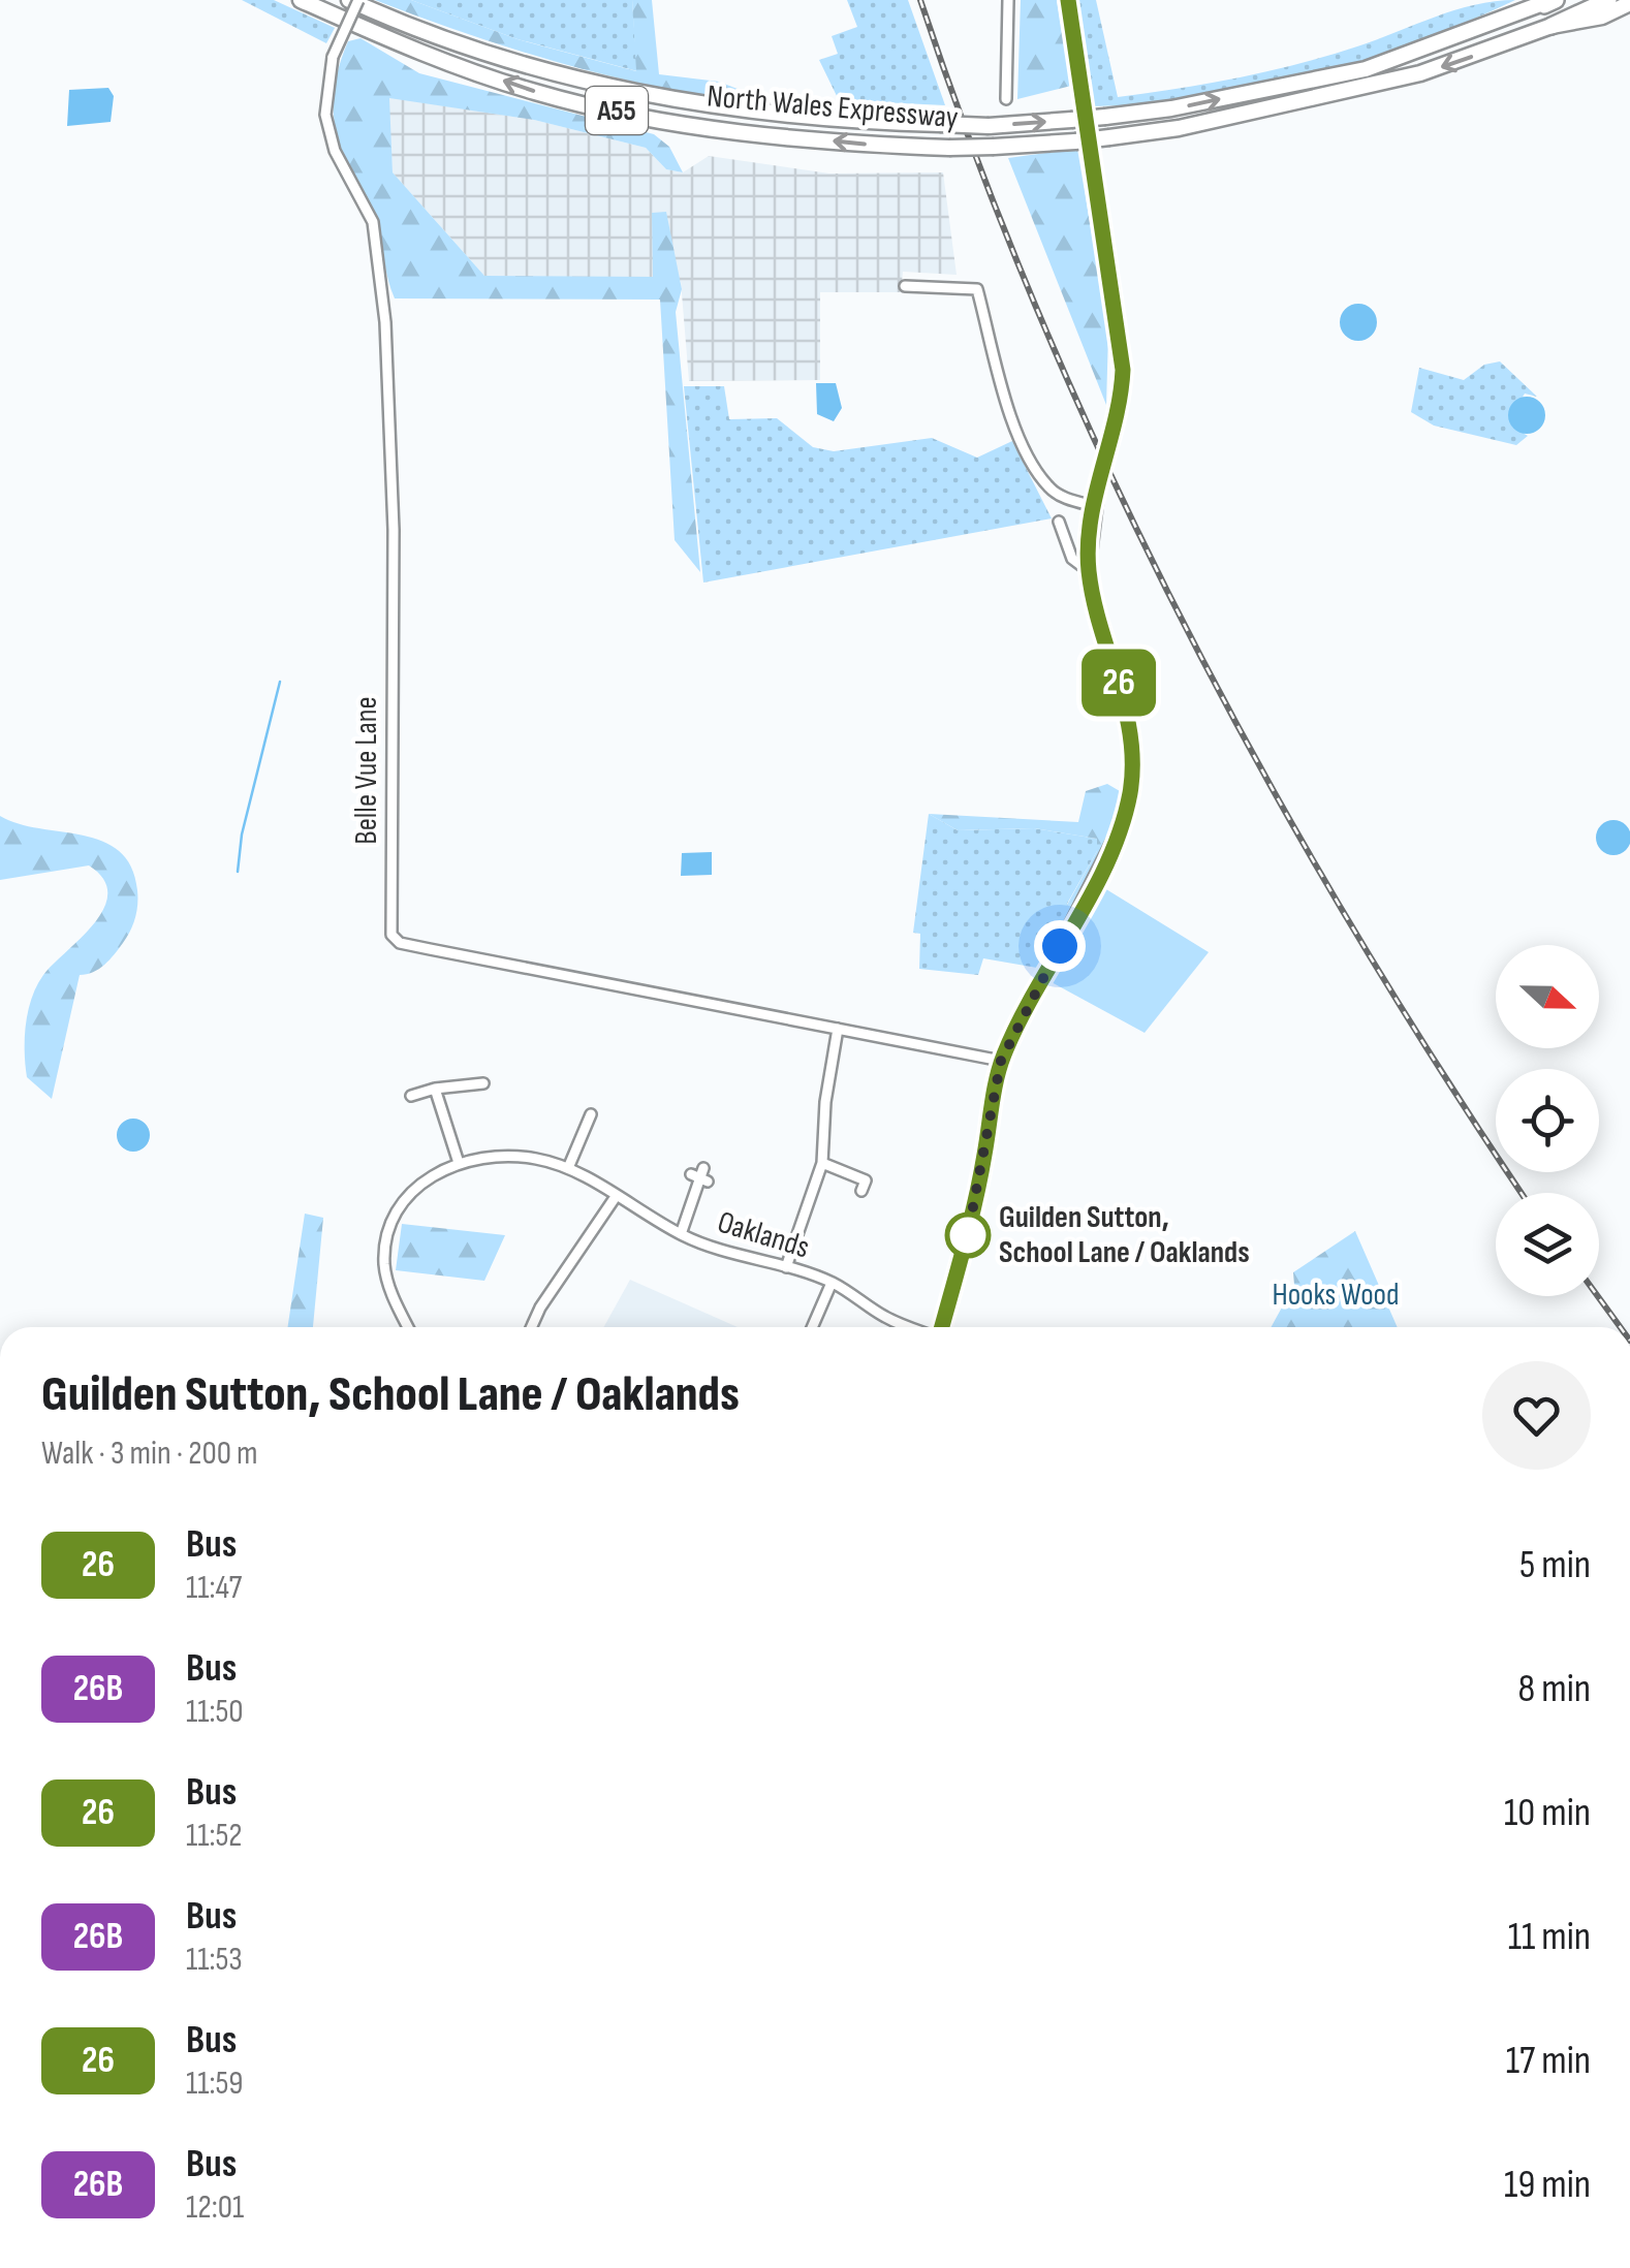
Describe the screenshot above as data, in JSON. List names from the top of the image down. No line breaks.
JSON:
{"streets":{"highway":["North Wales Expressway","A55"],"street":["Belle Vue Lane","Oaklands"]},"parks":["Hooks Wood"],"places":["Guilden Sutton, School Lane / Oaklands"],"lines":["bus line 26"],"north":"right","page":{"on_map":"26","heading":["Guilden Sutton, School Lane / Oaklands","Walk · 3 min · 200 m"],"list":[{"mark":"26","name":"Bus","note":"11:47","value":"5 min"},{"mark":"26B","name":"Bus","note":"11:50","value":"8 min"},{"mark":"26","name":"Bus","note":"11:52","value":"10 min"},{"mark":"26B","name":"Bus","note":"11:53","value":"11 min"},{"mark":"26","name":"Bus","note":"11:59","value":"17 min"},{"mark":"26B","name":"Bus","note":"12:01","value":"19 min"}]}}
